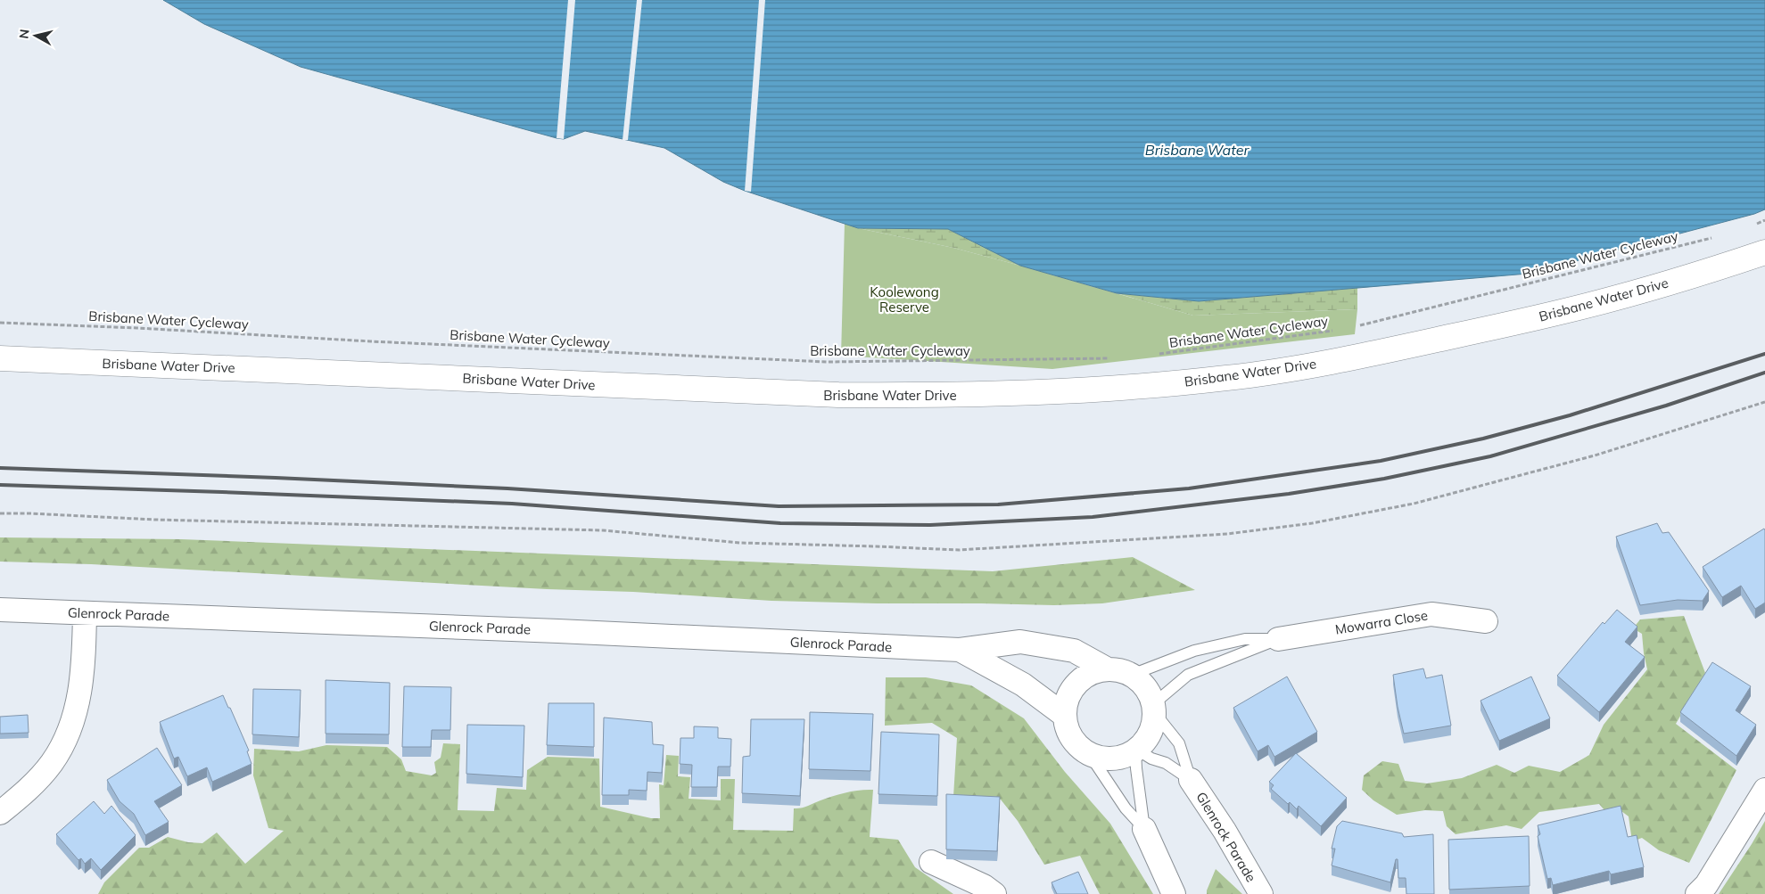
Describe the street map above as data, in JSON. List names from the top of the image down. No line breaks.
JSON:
{"streets":{"main road":["Brisbane Water Drive"],"street":["Glenrock Parade","Mowarra Close"],"path":["Brisbane Water Cycleway"]},"crossings":[["Glenrock Parade","Mowarra Close"]],"water":["Brisbane Water"],"parks":["Koolewong Reserve"],"north":"left"}
